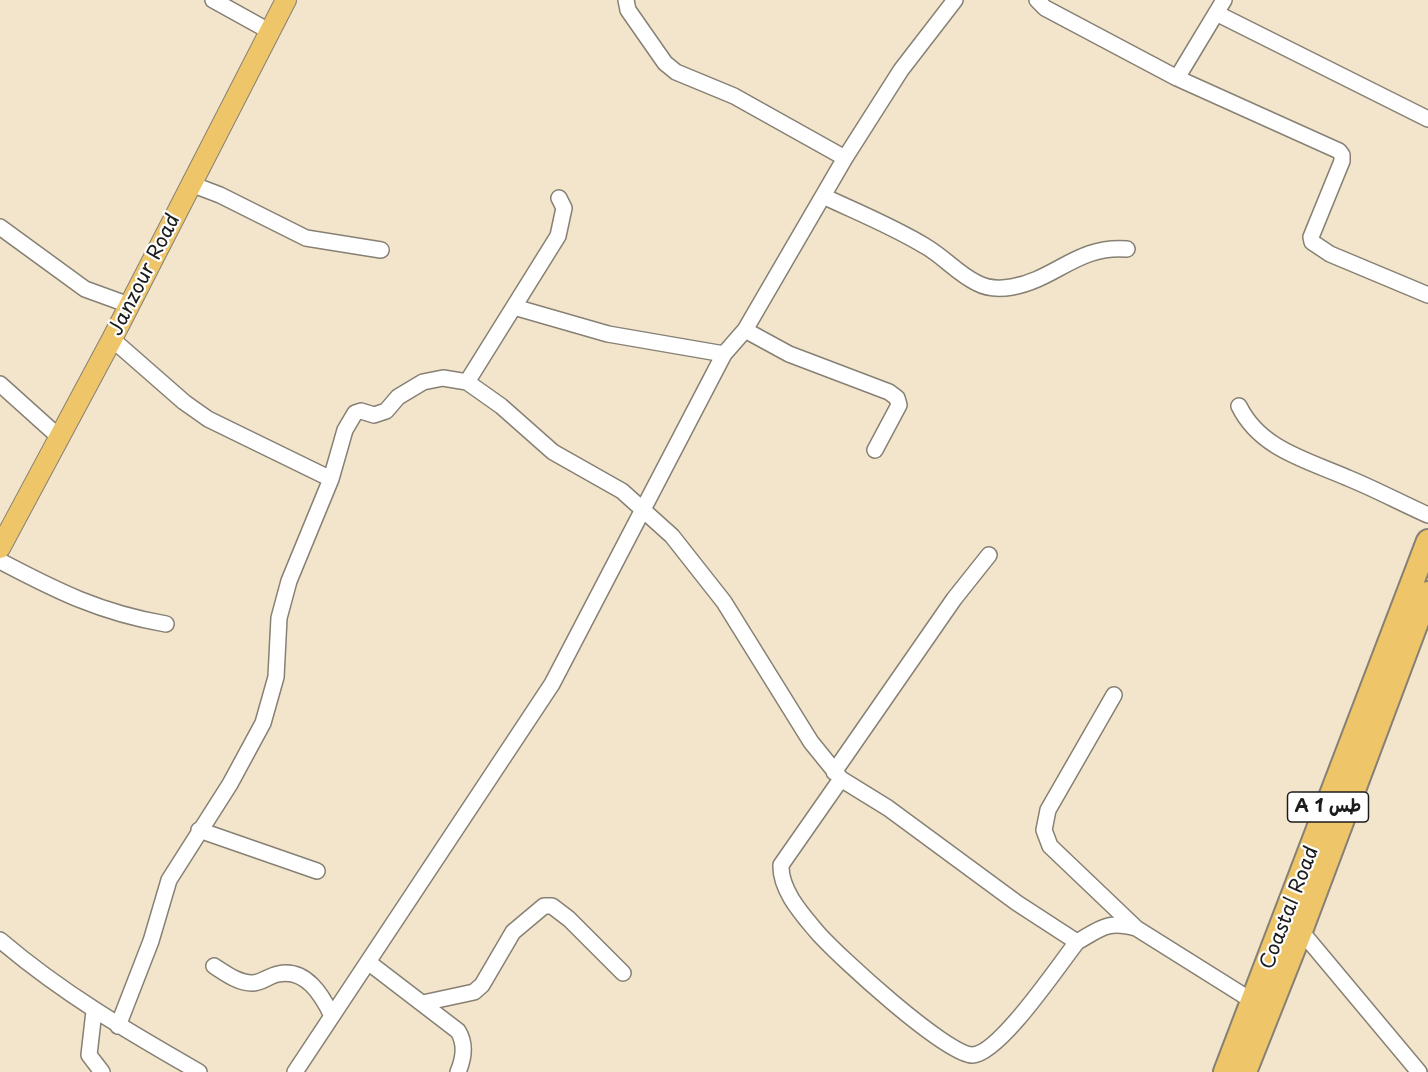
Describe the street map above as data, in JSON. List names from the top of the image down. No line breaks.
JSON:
{"streets":{"highway":["A 1 طس","Coastal Road"],"main road":["Janzour Road"]}}
